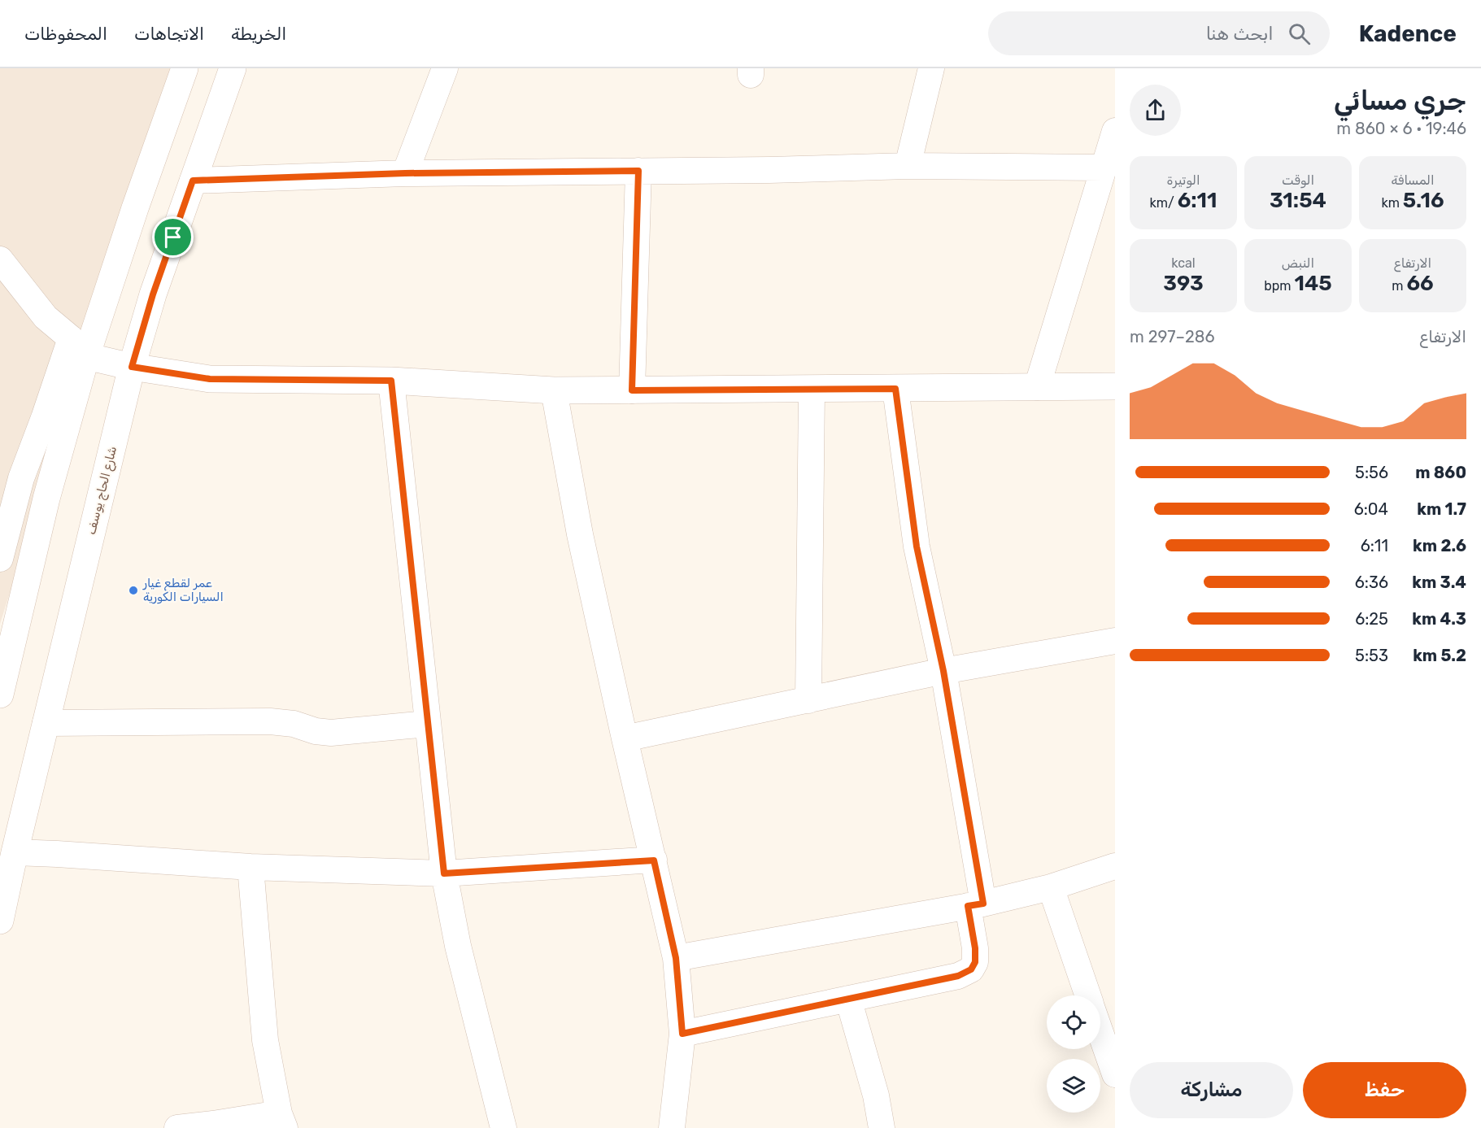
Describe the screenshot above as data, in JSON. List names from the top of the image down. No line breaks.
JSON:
{"streets":{"main road":["شارع الحاج يوسف"]},"places":["عمر لقطع غيار السيارات الكورية"],"page":{"header":"Kadence","search":"ابحث هنا","nav":["الخريطة","الاتجاهات","المحفوظات"],"heading":["جري مسائي","19:46 · 6 × 860 m"],"stats":[["المسافة","5.16 km"],["الوقت","31:54"],["الوتيرة","6:11 /km"],["الارتفاع","66 m"],["النبض","145 bpm"],["kcal","393"]],"chart":["الارتفاع","286–297 m"],"list":[{"name":"860 m","note":"5:56"},{"name":"1.7 km","note":"6:04"},{"name":"2.6 km","note":"6:11"},{"name":"3.4 km","note":"6:36"},{"name":"4.3 km","note":"6:25"},{"name":"5.2 km","note":"5:53"}],"buttons":["حفظ","مشاركة"]}}
